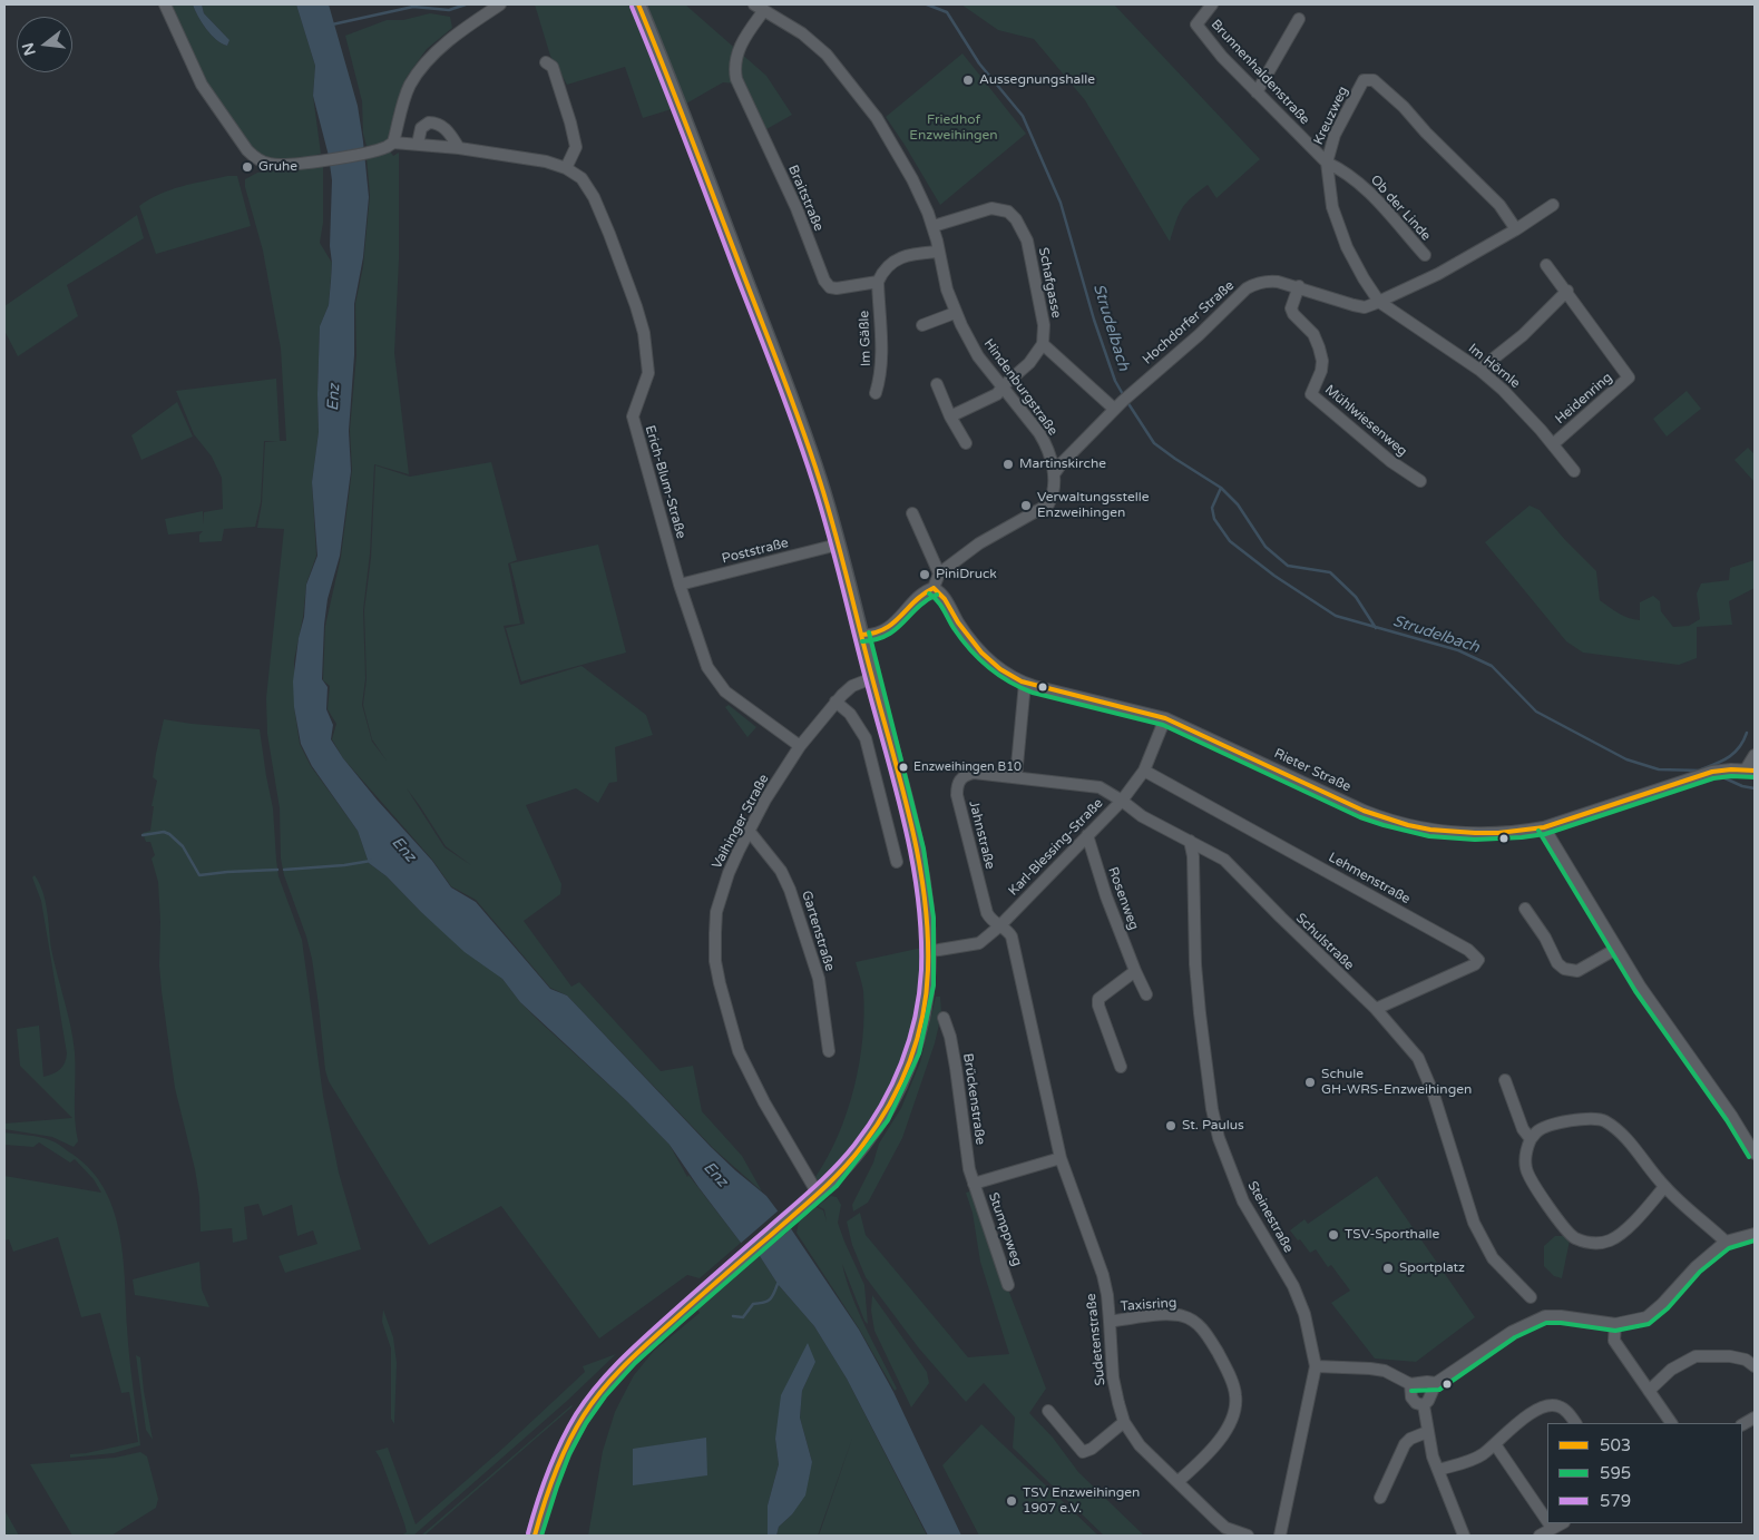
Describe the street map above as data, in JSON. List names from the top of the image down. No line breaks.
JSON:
{"streets":{"street":["Brunnenhaldenstraße","Kreuzweg","Braitstraße","Ob der Linde","Schafgasse","Hochdorfer Straße","Im Gäßle","Im Hörnle","Hindenburgstraße","Heidenring","Mühlwiesenweg","Erich-Blum-Straße","Poststraße","Rieter Straße","Vaihinger Straße","Jahnstraße","Karl-Blessing-Straße","Lehmenstraße","Rosenweg","Gartenstraße","Schulstraße","Brückenstraße","Steinestraße","Stumppweg","Taxisring","Sudetenstraße"]},"crossings":[["Brunnenhaldenstraße","Kreuzweg"],["Brunnenhaldenstraße","Ob der Linde"],["Kreuzweg","Ob der Linde"],["Kreuzweg","Hochdorfer Straße"],["Kreuzweg","Im Hörnle"],["Braitstraße","Im Gäßle"],["Braitstraße","Hindenburgstraße"],["Schafgasse","Hindenburgstraße"],["Hochdorfer Straße","Im Hörnle"],["Hochdorfer Straße","Hindenburgstraße"],["Hochdorfer Straße","Mühlwiesenweg"],["Im Hörnle","Heidenring"],["Erich-Blum-Straße","Poststraße"],["Erich-Blum-Straße","Vaihinger Straße"],["Rieter Straße","Karl-Blessing-Straße"],["Vaihinger Straße","Gartenstraße"],["Jahnstraße","Karl-Blessing-Straße"],["Jahnstraße","Schulstraße"],["Jahnstraße","Sudetenstraße"],["Karl-Blessing-Straße","Lehmenstraße"],["Karl-Blessing-Straße","Rosenweg"],["Karl-Blessing-Straße","Schulstraße"],["Karl-Blessing-Straße","Sudetenstraße"],["Lehmenstraße","Schulstraße"],["Schulstraße","Steinestraße"],["Brückenstraße","Stumppweg"],["Taxisring","Sudetenstraße"]],"water":["Strudelbach","Enz"],"parks":["Friedhof Enzweihingen"],"places":["Aussegnungshalle","Gruhe","Martinskirche","Verwaltungsstelle Enzweihingen","PiniDruck","Enzweihingen B10","Schule GH-WRS-Enzweihingen","St. Paulus","TSV-Sporthalle","Sportplatz","TSV Enzweihingen 1907 e.V."],"lines":["transit line 503","transit line 579","transit line 595"],"legend":["503","595","579"],"north":"left"}
